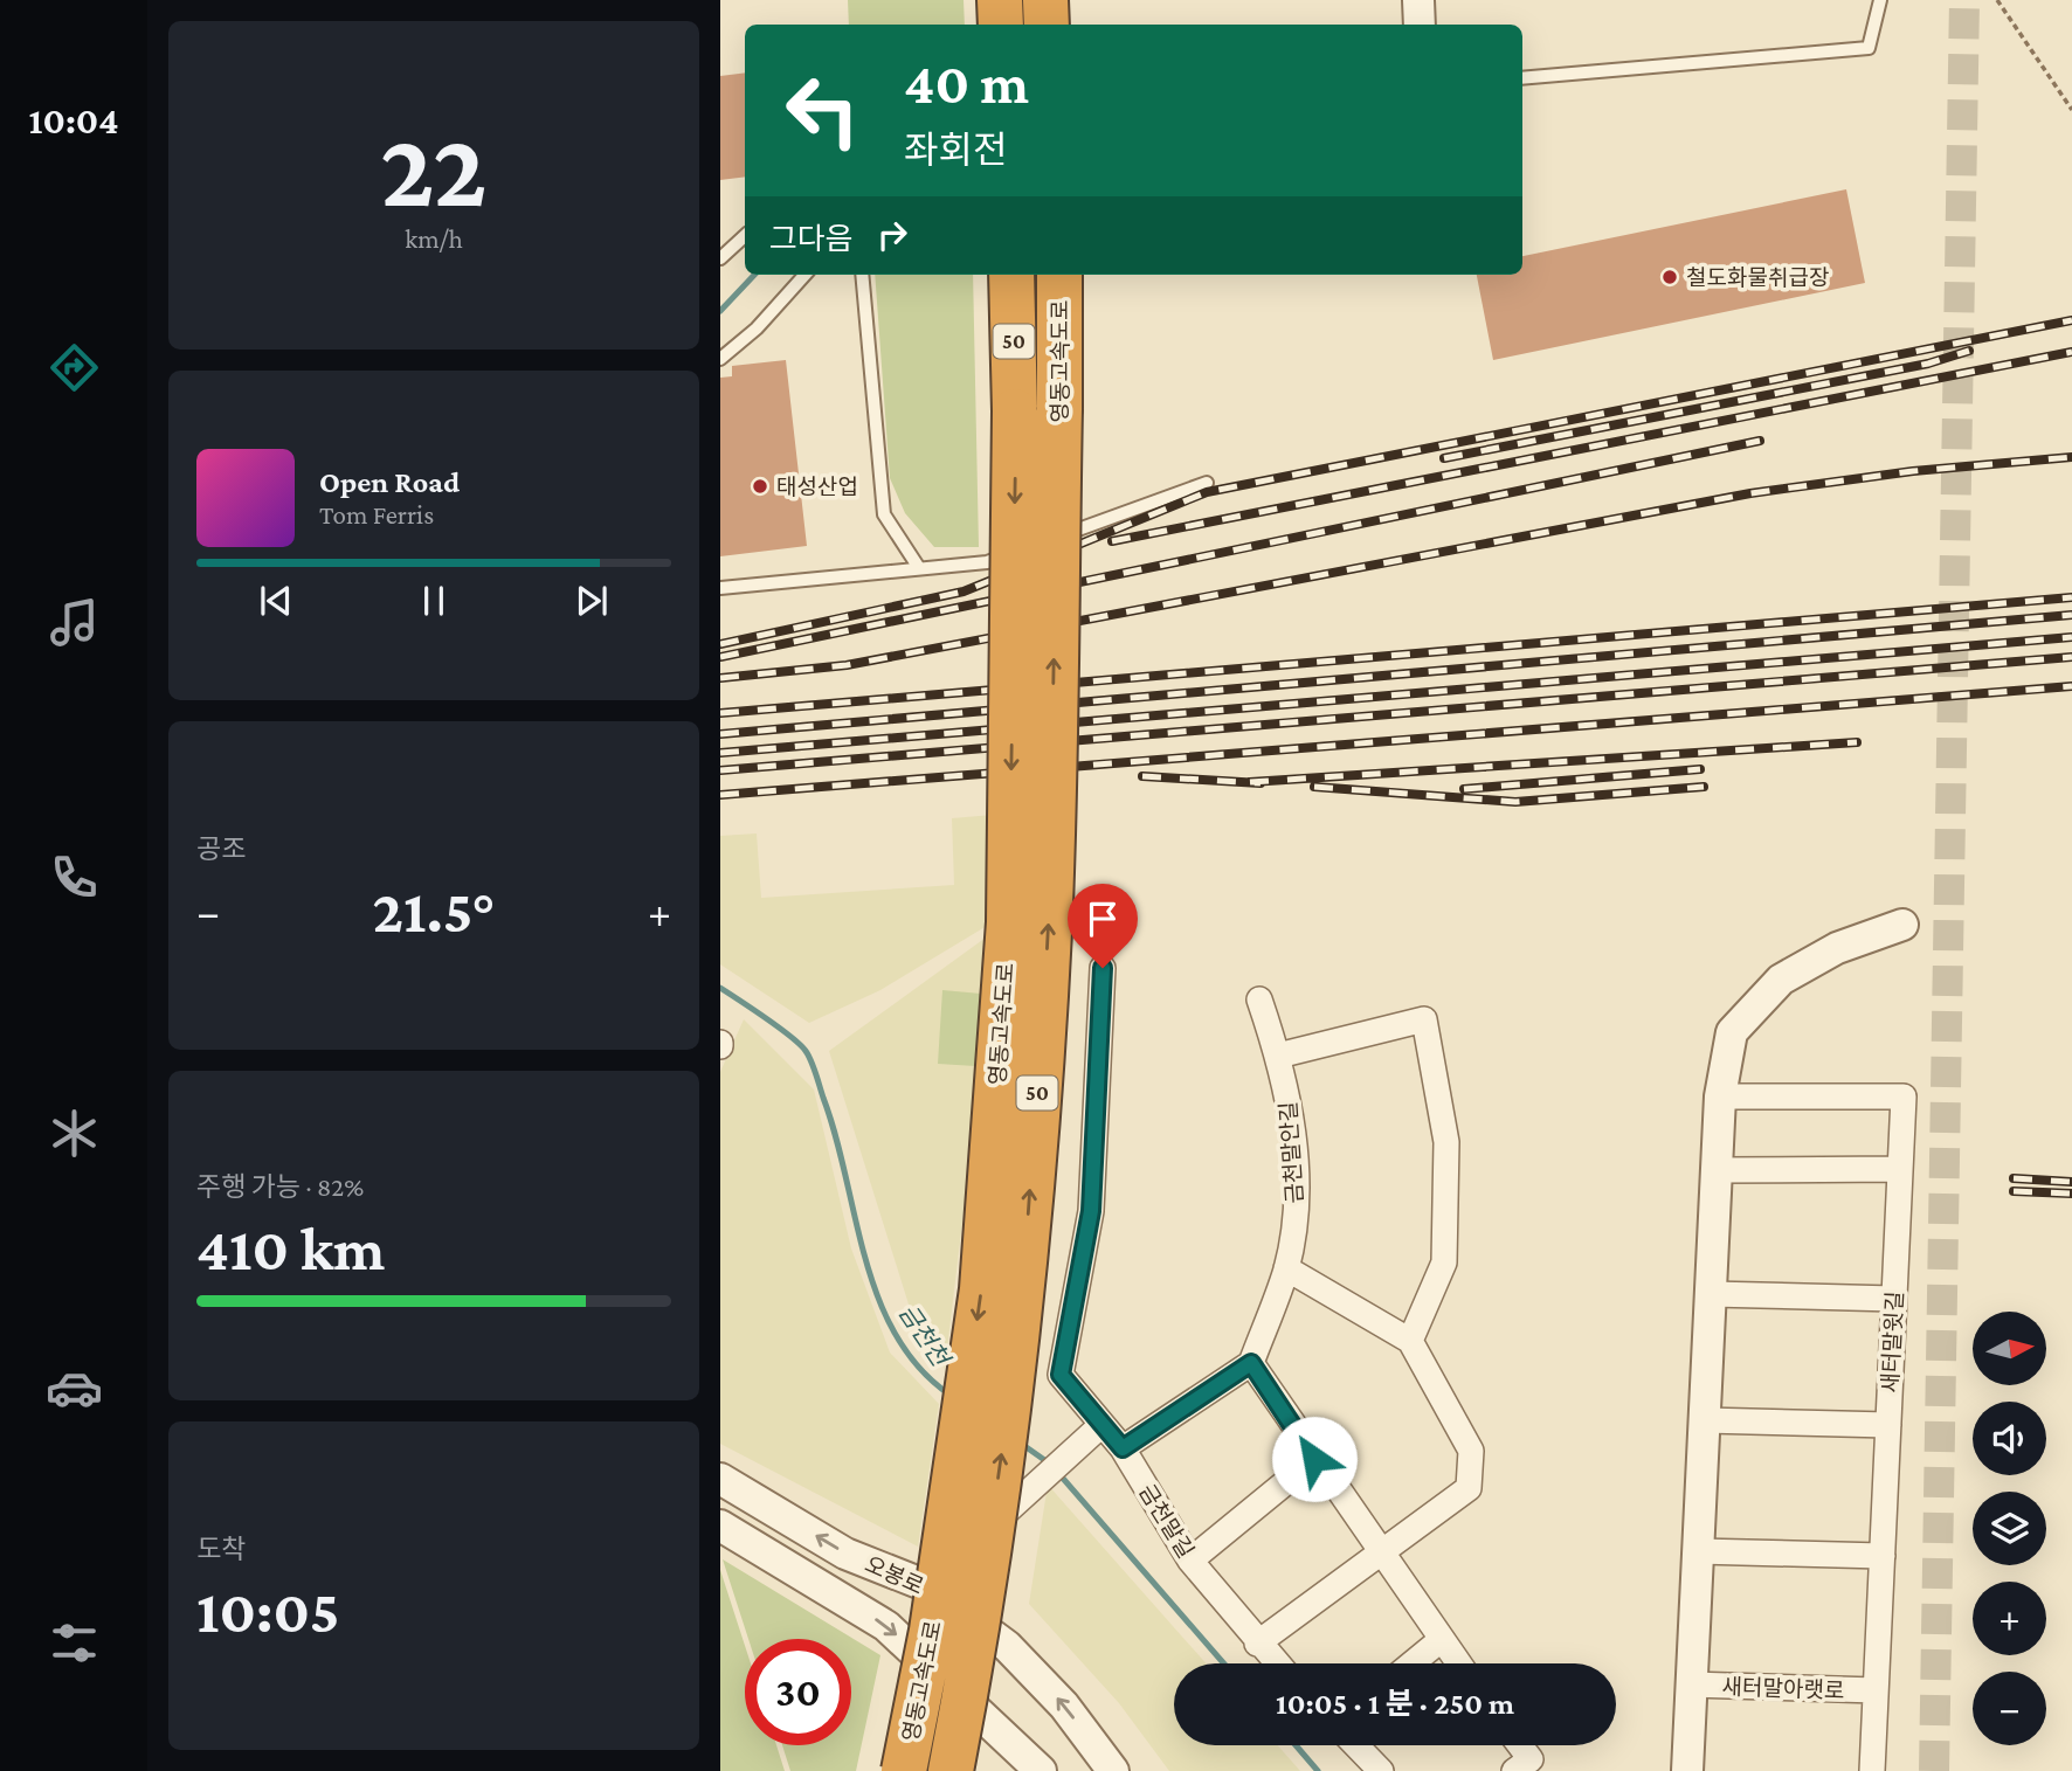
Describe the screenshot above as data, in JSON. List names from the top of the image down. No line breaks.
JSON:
{"streets":{"highway":["50","영동고속도로"],"street":["금천말안길","새터말윗길","금천말길","오봉로","새터말아랫로"]},"crossings":[["새터말윗길","새터말아랫로"]],"water":["금천천"],"places":["철도화물취급장","태성산업"],"north":"right","page":{"tabs":"10:04","tile":[["22","km/h"],"공조",["주행 가능 · 82%","410 km"],["도착","10:05"]],"turn":["40 m","좌회전"],"then":"그다음","song":["Open Road","Tom Ferris"],"heat":["−","21.5°","+"],"map_buttons":["+","−"],"limit":"30","trip":"10:05 · 1 분 · 250 m"}}
